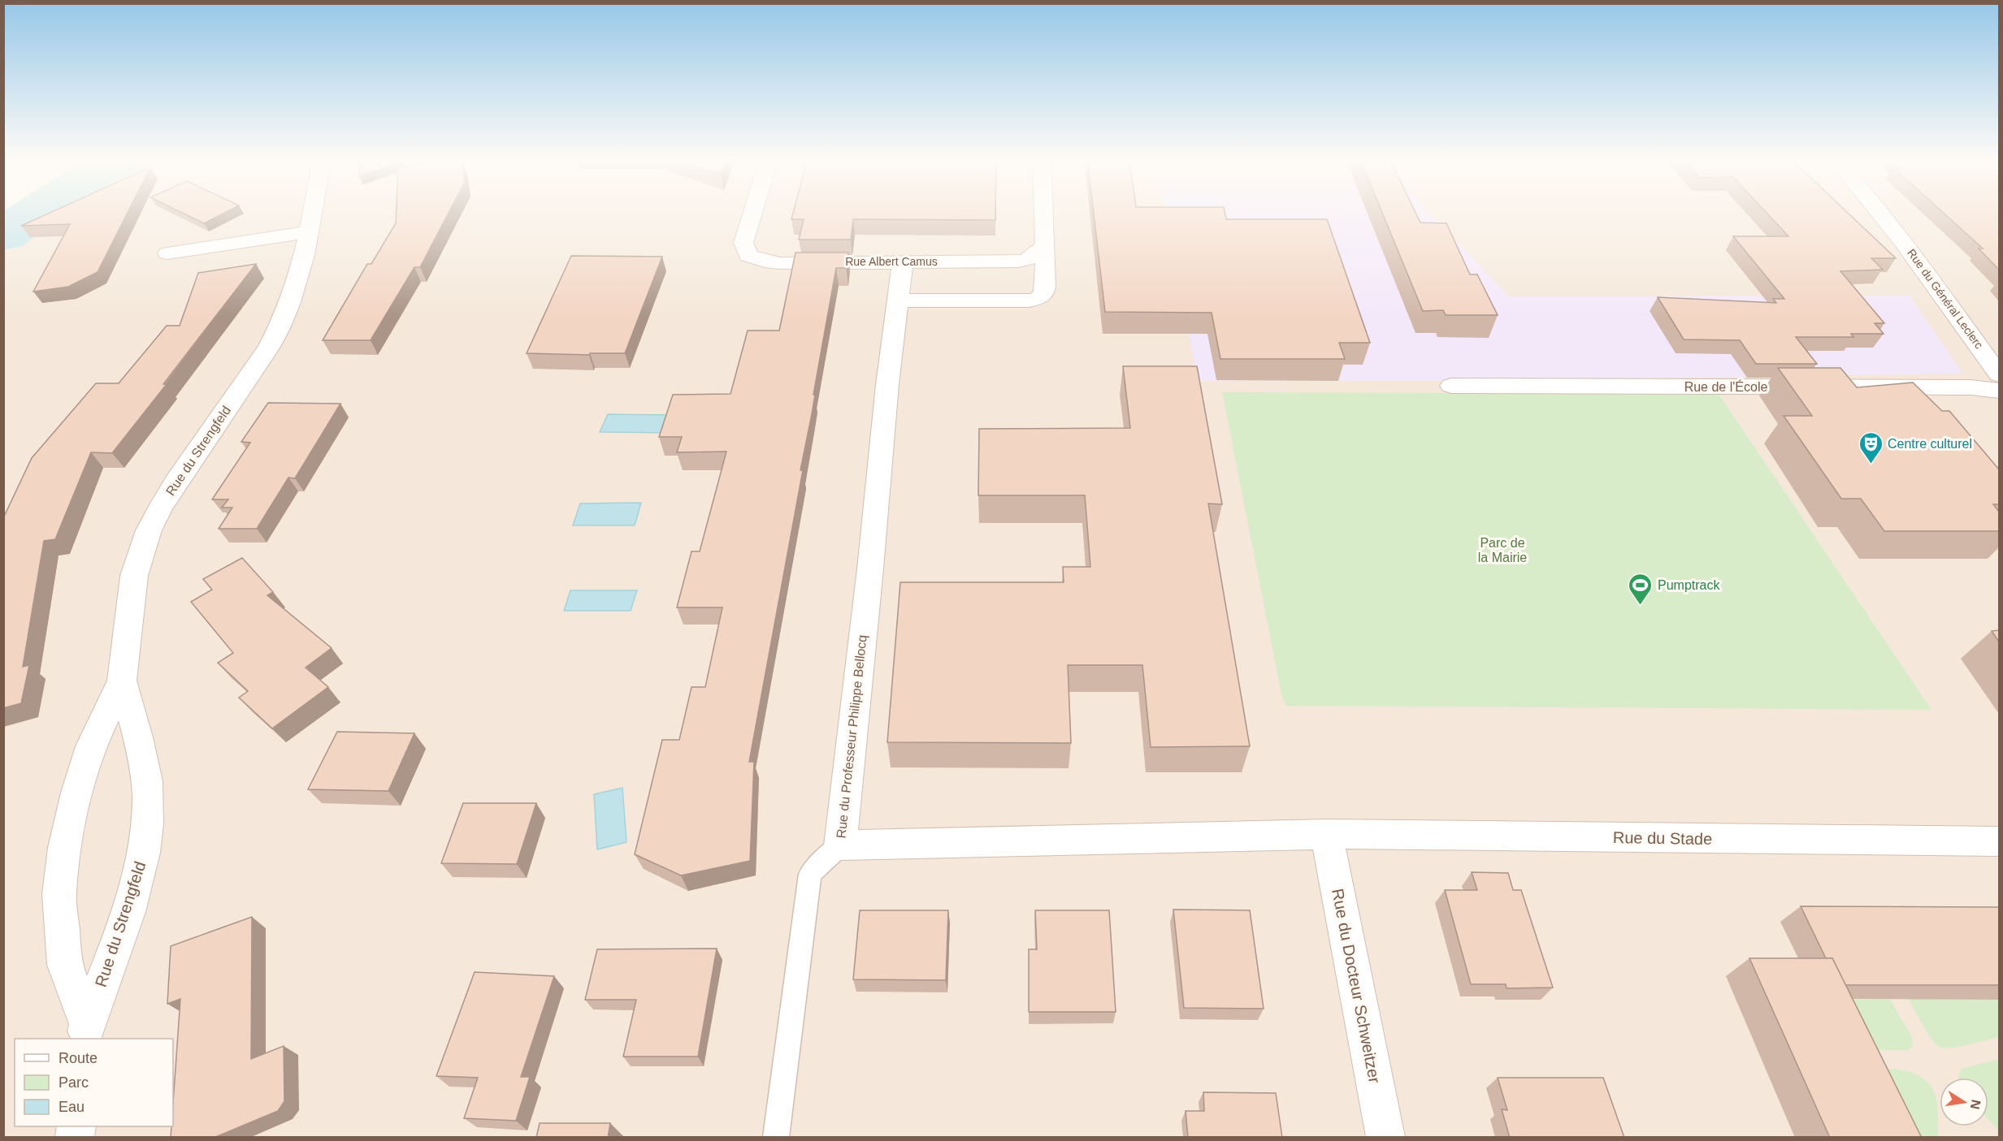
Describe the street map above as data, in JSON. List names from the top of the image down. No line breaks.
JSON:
{"streets":{"street":["Rue Albert Camus","Rue du Général Leclerc","Rue de l'École","Rue du Strengfeld","Rue du Professeur Philippe Bellocq","Rue du Stade","Rue du Docteur Schweitzer"]},"crossings":[["Rue Albert Camus","Rue du Professeur Philippe Bellocq"],["Rue du Professeur Philippe Bellocq","Rue du Stade"],["Rue du Professeur Philippe Bellocq","Rue du Docteur Schweitzer"],["Rue du Stade","Rue du Docteur Schweitzer"]],"parks":["Parc de la Mairie"],"places":{"theatre":["Centre culturel"],"sports":["Pumptrack"]},"legend":["Route","Parc","Eau"],"north":"right"}
